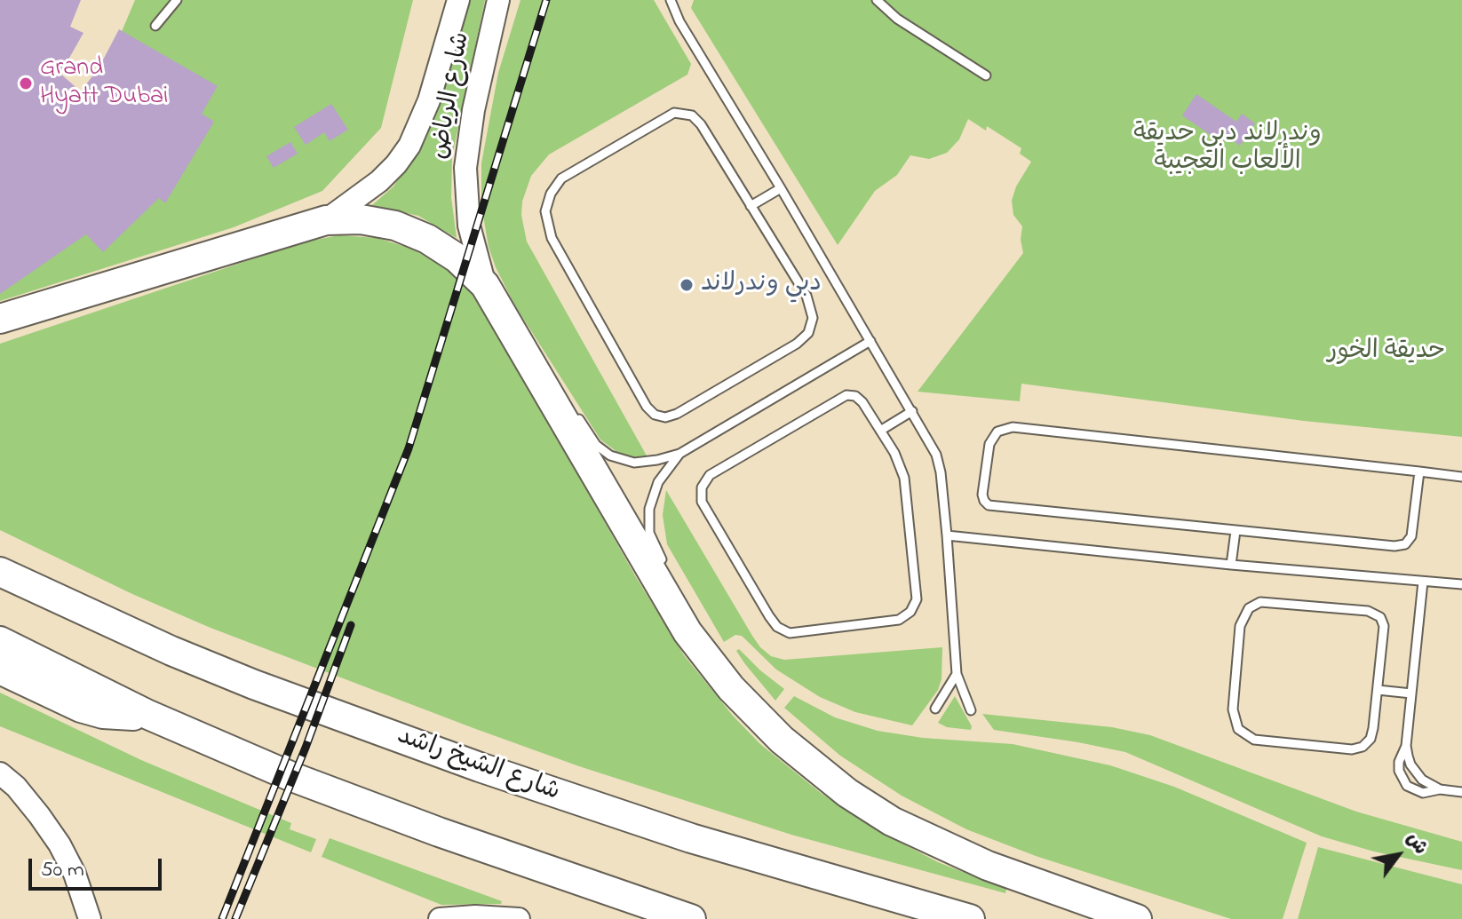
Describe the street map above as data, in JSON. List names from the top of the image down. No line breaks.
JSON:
{"streets":{"highway":["شارع الشيخ راشد"],"main road":["شارع الرياض"]},"parks":["وندرلاند دبي حديقة الألعاب العجيبة","حديقة الخور"],"places":["Grand Hyatt Dubai","دبي وندرلاند"],"scale_bar":"50 m","north":"top right"}
